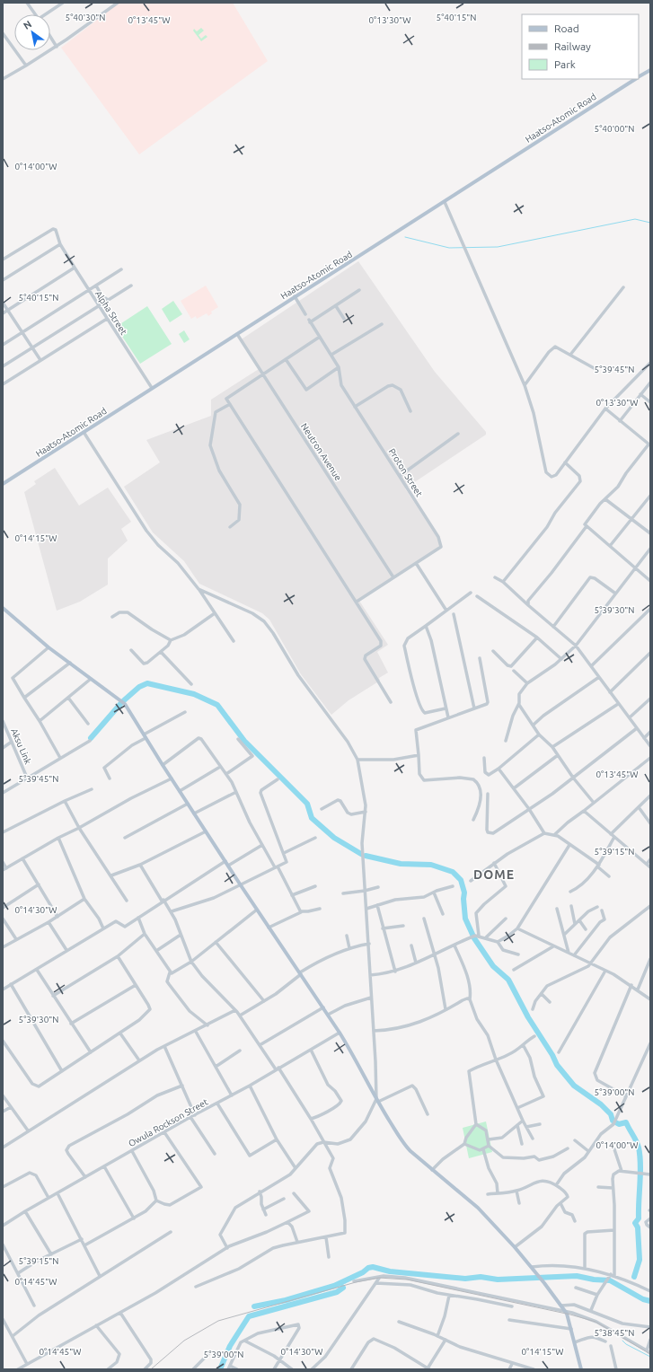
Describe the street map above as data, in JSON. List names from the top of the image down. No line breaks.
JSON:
{"streets":{"main road":["Haatso-Atomic Road"],"street":["Alpha Street","Neutron Avenue","Proton Street","Aksu Link","Owula Rockson Street"]},"crossings":[["Haatso-Atomic Road","Alpha Street"],["Haatso-Atomic Road","Neutron Avenue"],["Neutron Avenue","Proton Street"]],"districts":["DOME"],"legend":["Road","Railway","Park"],"north":"top left","coordinates":["5°40'30\"N","5°40'15\"N","0°13'45\"W","0°13'30\"W","5°40'00\"N","0°14'00\"W","5°39'45\"N","0°14'15\"W","5°39'30\"N","5°39'15\"N","0°14'30\"W","5°39'00\"N","0°14'45\"W","5°38'45\"N"]}
